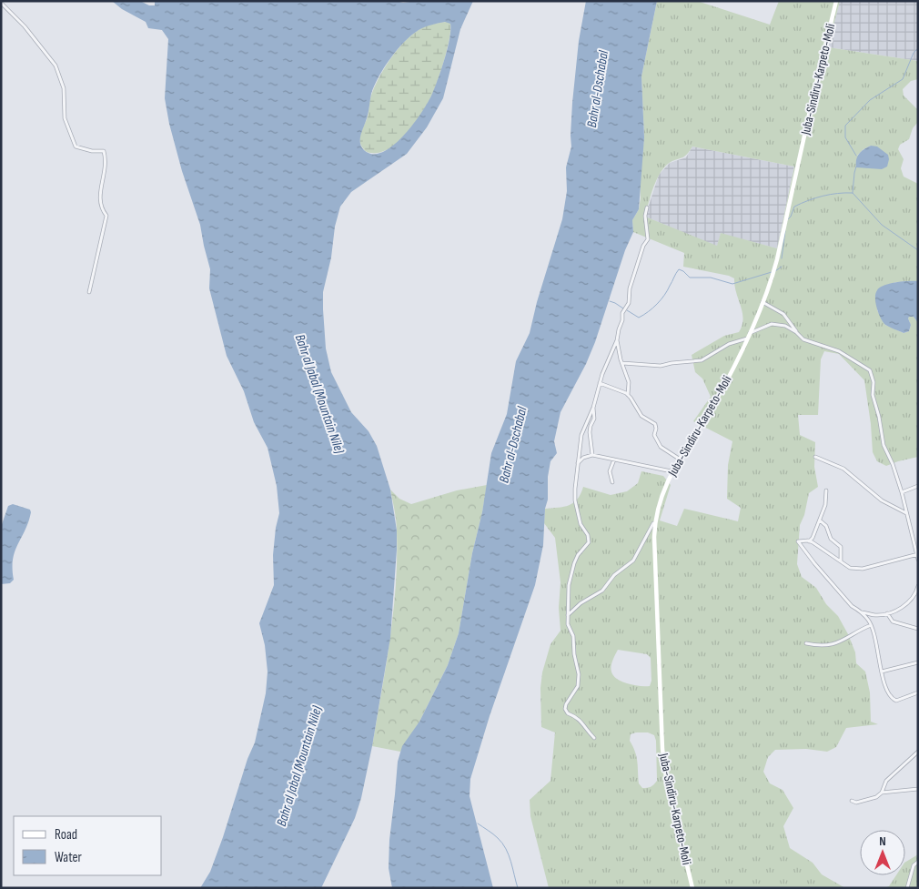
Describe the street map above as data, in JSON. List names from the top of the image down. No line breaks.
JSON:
{"streets":{"main road":["Juba-Sindiru-Karpeto-Moli"]},"water":["Bahr al-Dschabal","Bahr al Jabal (Mountain Nile)"],"legend":["Road","Water"],"north":"top"}
